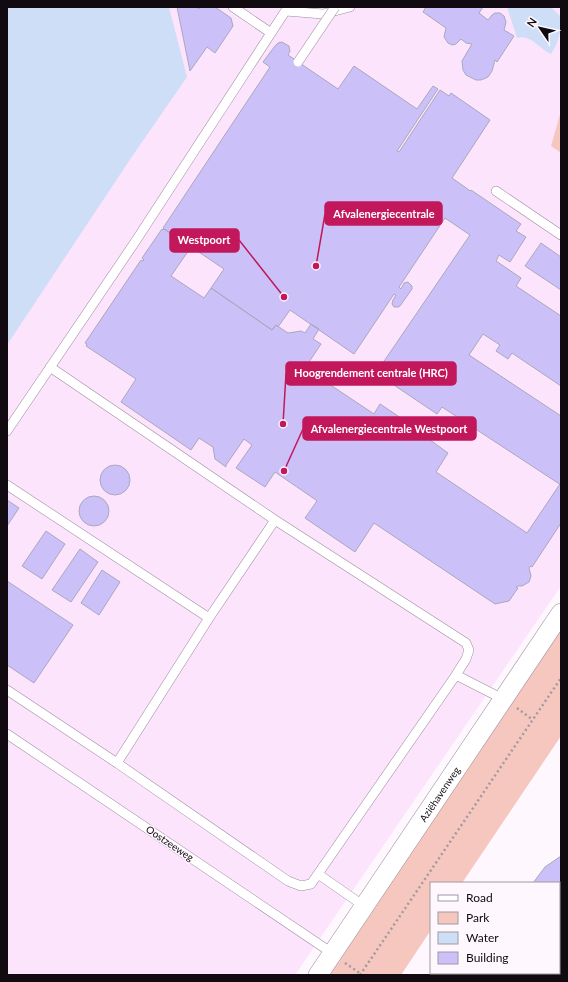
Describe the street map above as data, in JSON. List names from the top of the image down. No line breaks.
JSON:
{"streets":{"street":["Aziëhavenweg"],"lane":["Oostzeeweg"]},"crossings":[["Aziëhavenweg","Oostzeeweg"]],"places":["Afvalenergiecentrale","Westpoort","Hoogrendement centrale (HRC)","Afvalenergiecentrale Westpoort"],"legend":["Road","Park","Water","Building"],"north":"top left"}
